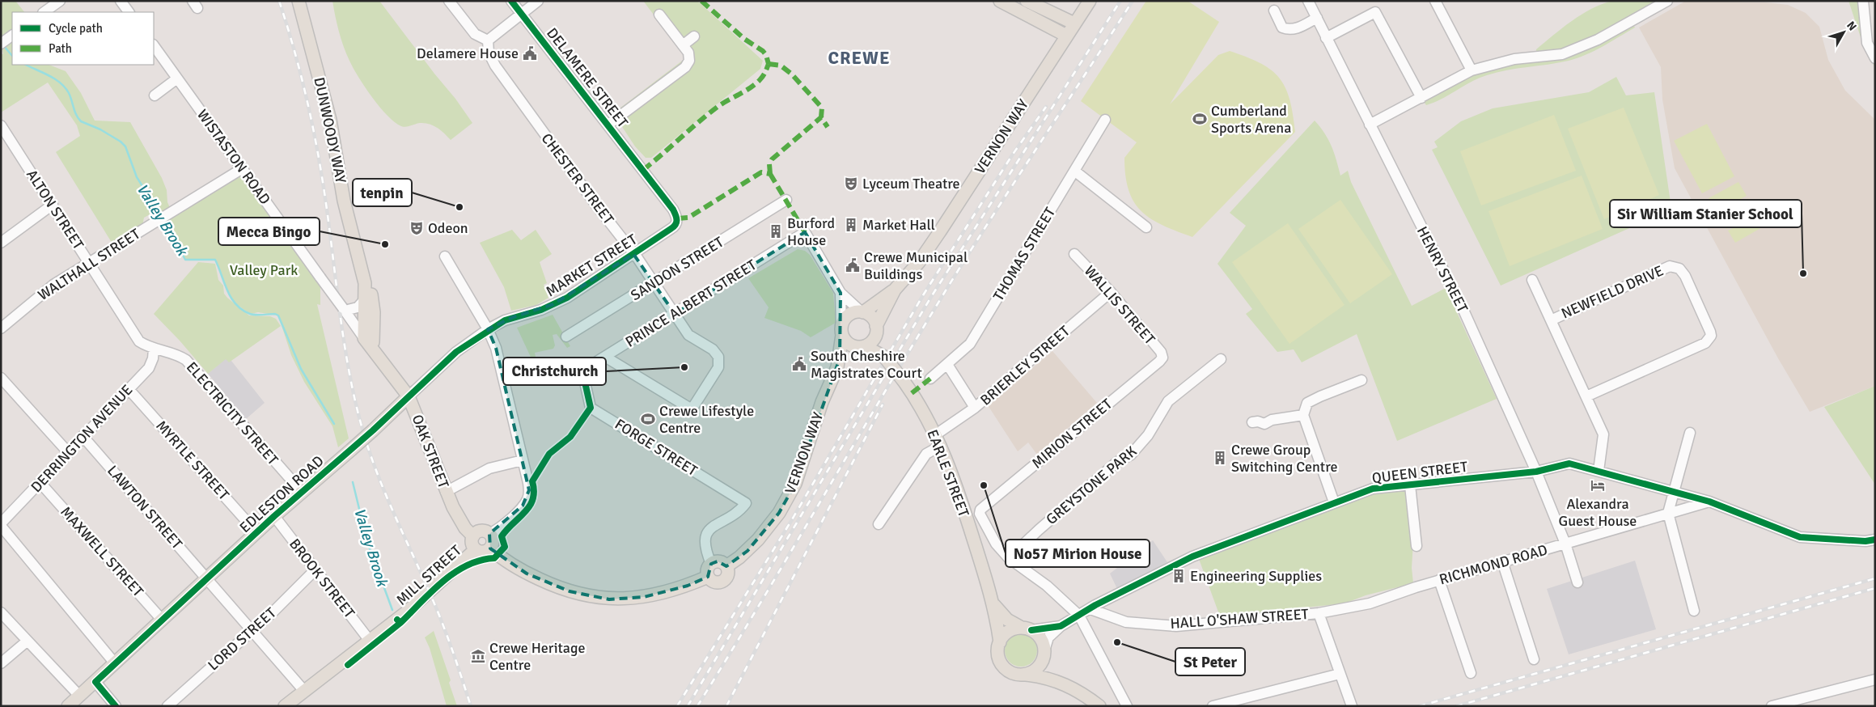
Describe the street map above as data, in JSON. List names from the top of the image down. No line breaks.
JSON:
{"streets":{"main road":["DUNWOODY WAY","VERNON WAY","OAK STREET","EARLE STREET","EDLESTON ROAD","MILL STREET"],"street":["DELAMERE STREET","WISTASTON ROAD","CHESTER STREET","ALTON STREET","THOMAS STREET","WALTHALL STREET","MARKET STREET","SANDON STREET","HENRY STREET","NEWFIELD DRIVE","PRINCE ALBERT STREET","WALLIS STREET","BRIERLEY STREET","ELECTRICITY STREET","MIRION STREET","DERRINGTON AVENUE","FORGE STREET","MYRTLE STREET","QUEEN STREET","GREYSTONE PARK","LAWTON STREET","MAXWELL STREET","RICHMOND ROAD","BROOK STREET","HALL O'SHAW STREET","LORD STREET"]},"crossings":[["DELAMERE STREET","MARKET STREET"],["DUNWOODY WAY","OAK STREET"],["VERNON WAY","FORGE STREET"],["VERNON WAY","OAK STREET"],["VERNON WAY","EARLE STREET"],["VERNON WAY","MILL STREET"],["WISTASTON ROAD","WALTHALL STREET"],["WISTASTON ROAD","OAK STREET"],["CHESTER STREET","MARKET STREET"],["CHESTER STREET","SANDON STREET"],["CHESTER STREET","PRINCE ALBERT STREET"],["ALTON STREET","WALTHALL STREET"],["ALTON STREET","ELECTRICITY STREET"],["ALTON STREET","DERRINGTON AVENUE"],["MARKET STREET","EDLESTON ROAD"],["HENRY STREET","QUEEN STREET"],["HENRY STREET","RICHMOND ROAD"],["PRINCE ALBERT STREET","FORGE STREET"],["WALLIS STREET","BRIERLEY STREET"],["WALLIS STREET","MIRION STREET"],["BRIERLEY STREET","EARLE STREET"],["ELECTRICITY STREET","DERRINGTON AVENUE"],["ELECTRICITY STREET","EDLESTON ROAD"],["MIRION STREET","EARLE STREET"],["DERRINGTON AVENUE","MYRTLE STREET"],["DERRINGTON AVENUE","EDLESTON ROAD"],["DERRINGTON AVENUE","LAWTON STREET"],["DERRINGTON AVENUE","MAXWELL STREET"],["OAK STREET","EDLESTON ROAD"],["OAK STREET","MILL STREET"],["MYRTLE STREET","EDLESTON ROAD"],["QUEEN STREET","EARLE STREET"],["QUEEN STREET","RICHMOND ROAD"],["QUEEN STREET","HALL O'SHAW STREET"],["EARLE STREET","GREYSTONE PARK"],["EDLESTON ROAD","LAWTON STREET"],["EDLESTON ROAD","MAXWELL STREET"],["EDLESTON ROAD","BROOK STREET"],["LAWTON STREET","MILL STREET"],["LAWTON STREET","LORD STREET"],["RICHMOND ROAD","HALL O'SHAW STREET"],["MILL STREET","BROOK STREET"],["BROOK STREET","LORD STREET"]],"districts":["CREWE"],"water":["Valley Brook"],"parks":["Valley Park"],"places":{"public building":["Delamere House","Crewe Municipal Buildings","South Cheshire Magistrates Court"],"sports":["Cumberland Sports Arena","Crewe Lifestyle Centre"],"theatre":["Lyceum Theatre","Odeon"],"other":["tenpin","Mecca Bingo","Sir William Stanier School","Christchurch","No57 Mirion House","St Peter"],"building":["Market Hall","Burford House","Crewe Group Switching Centre","Engineering Supplies"],"hotel":["Alexandra Guest House"],"museum":["Crewe Heritage Centre"]},"legend":["Cycle path","Path"],"north":"top right"}
